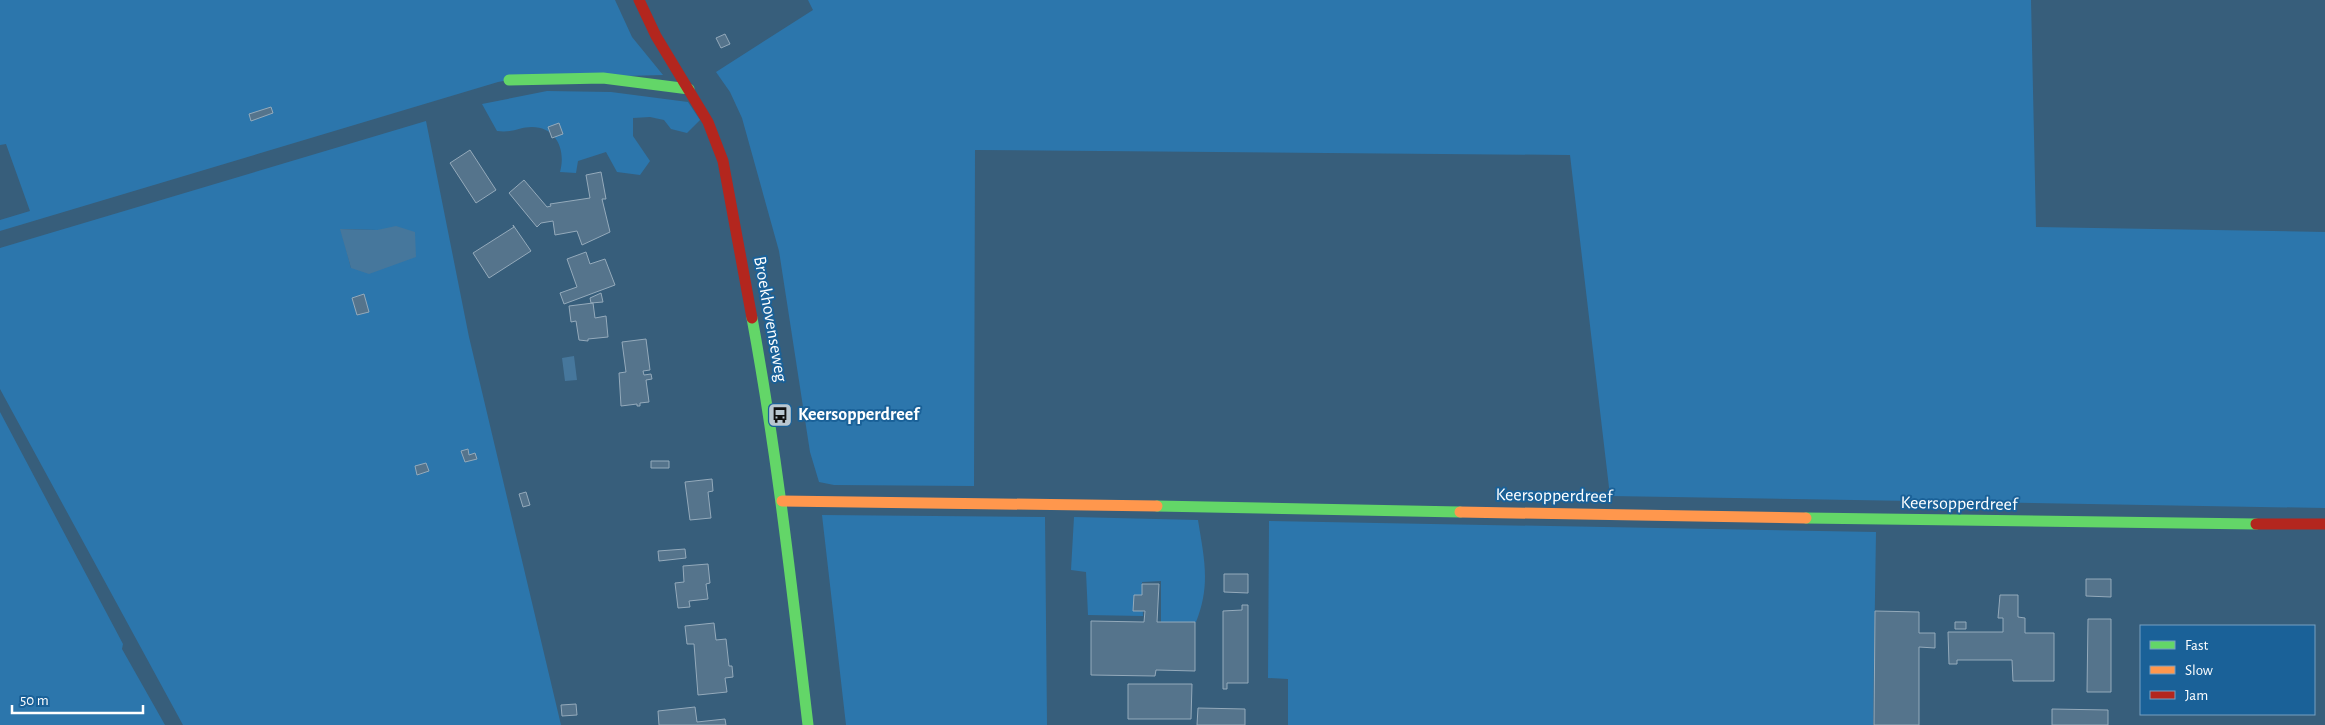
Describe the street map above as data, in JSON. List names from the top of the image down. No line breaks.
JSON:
{"streets":{"street":["Broekhovenseweg","Keersopperdreef"]},"crossings":[["Broekhovenseweg","Keersopperdreef"]],"places":{"bus stop":["Keersopperdreef"]},"legend":["Fast","Slow","Jam"],"scale_bar":"50 m"}
